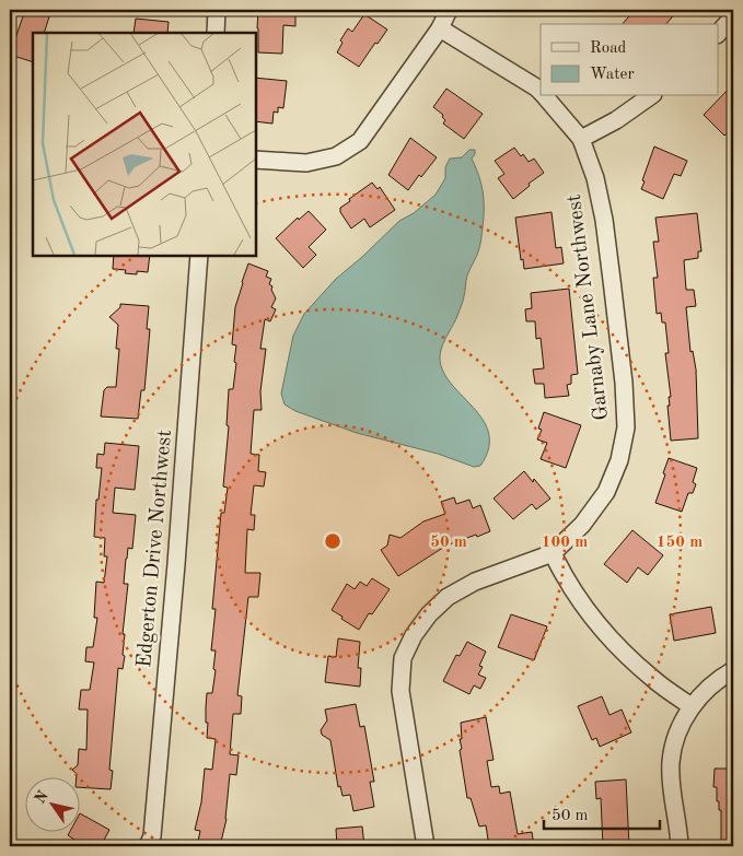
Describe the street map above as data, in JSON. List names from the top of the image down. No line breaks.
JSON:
{"streets":{"street":["Garnaby Lane Northwest","Edgerton Drive Northwest"]},"legend":["Road","Water"],"scale_bar":"50 m","north":"top left","rings":["50 m","100 m","150 m"]}
